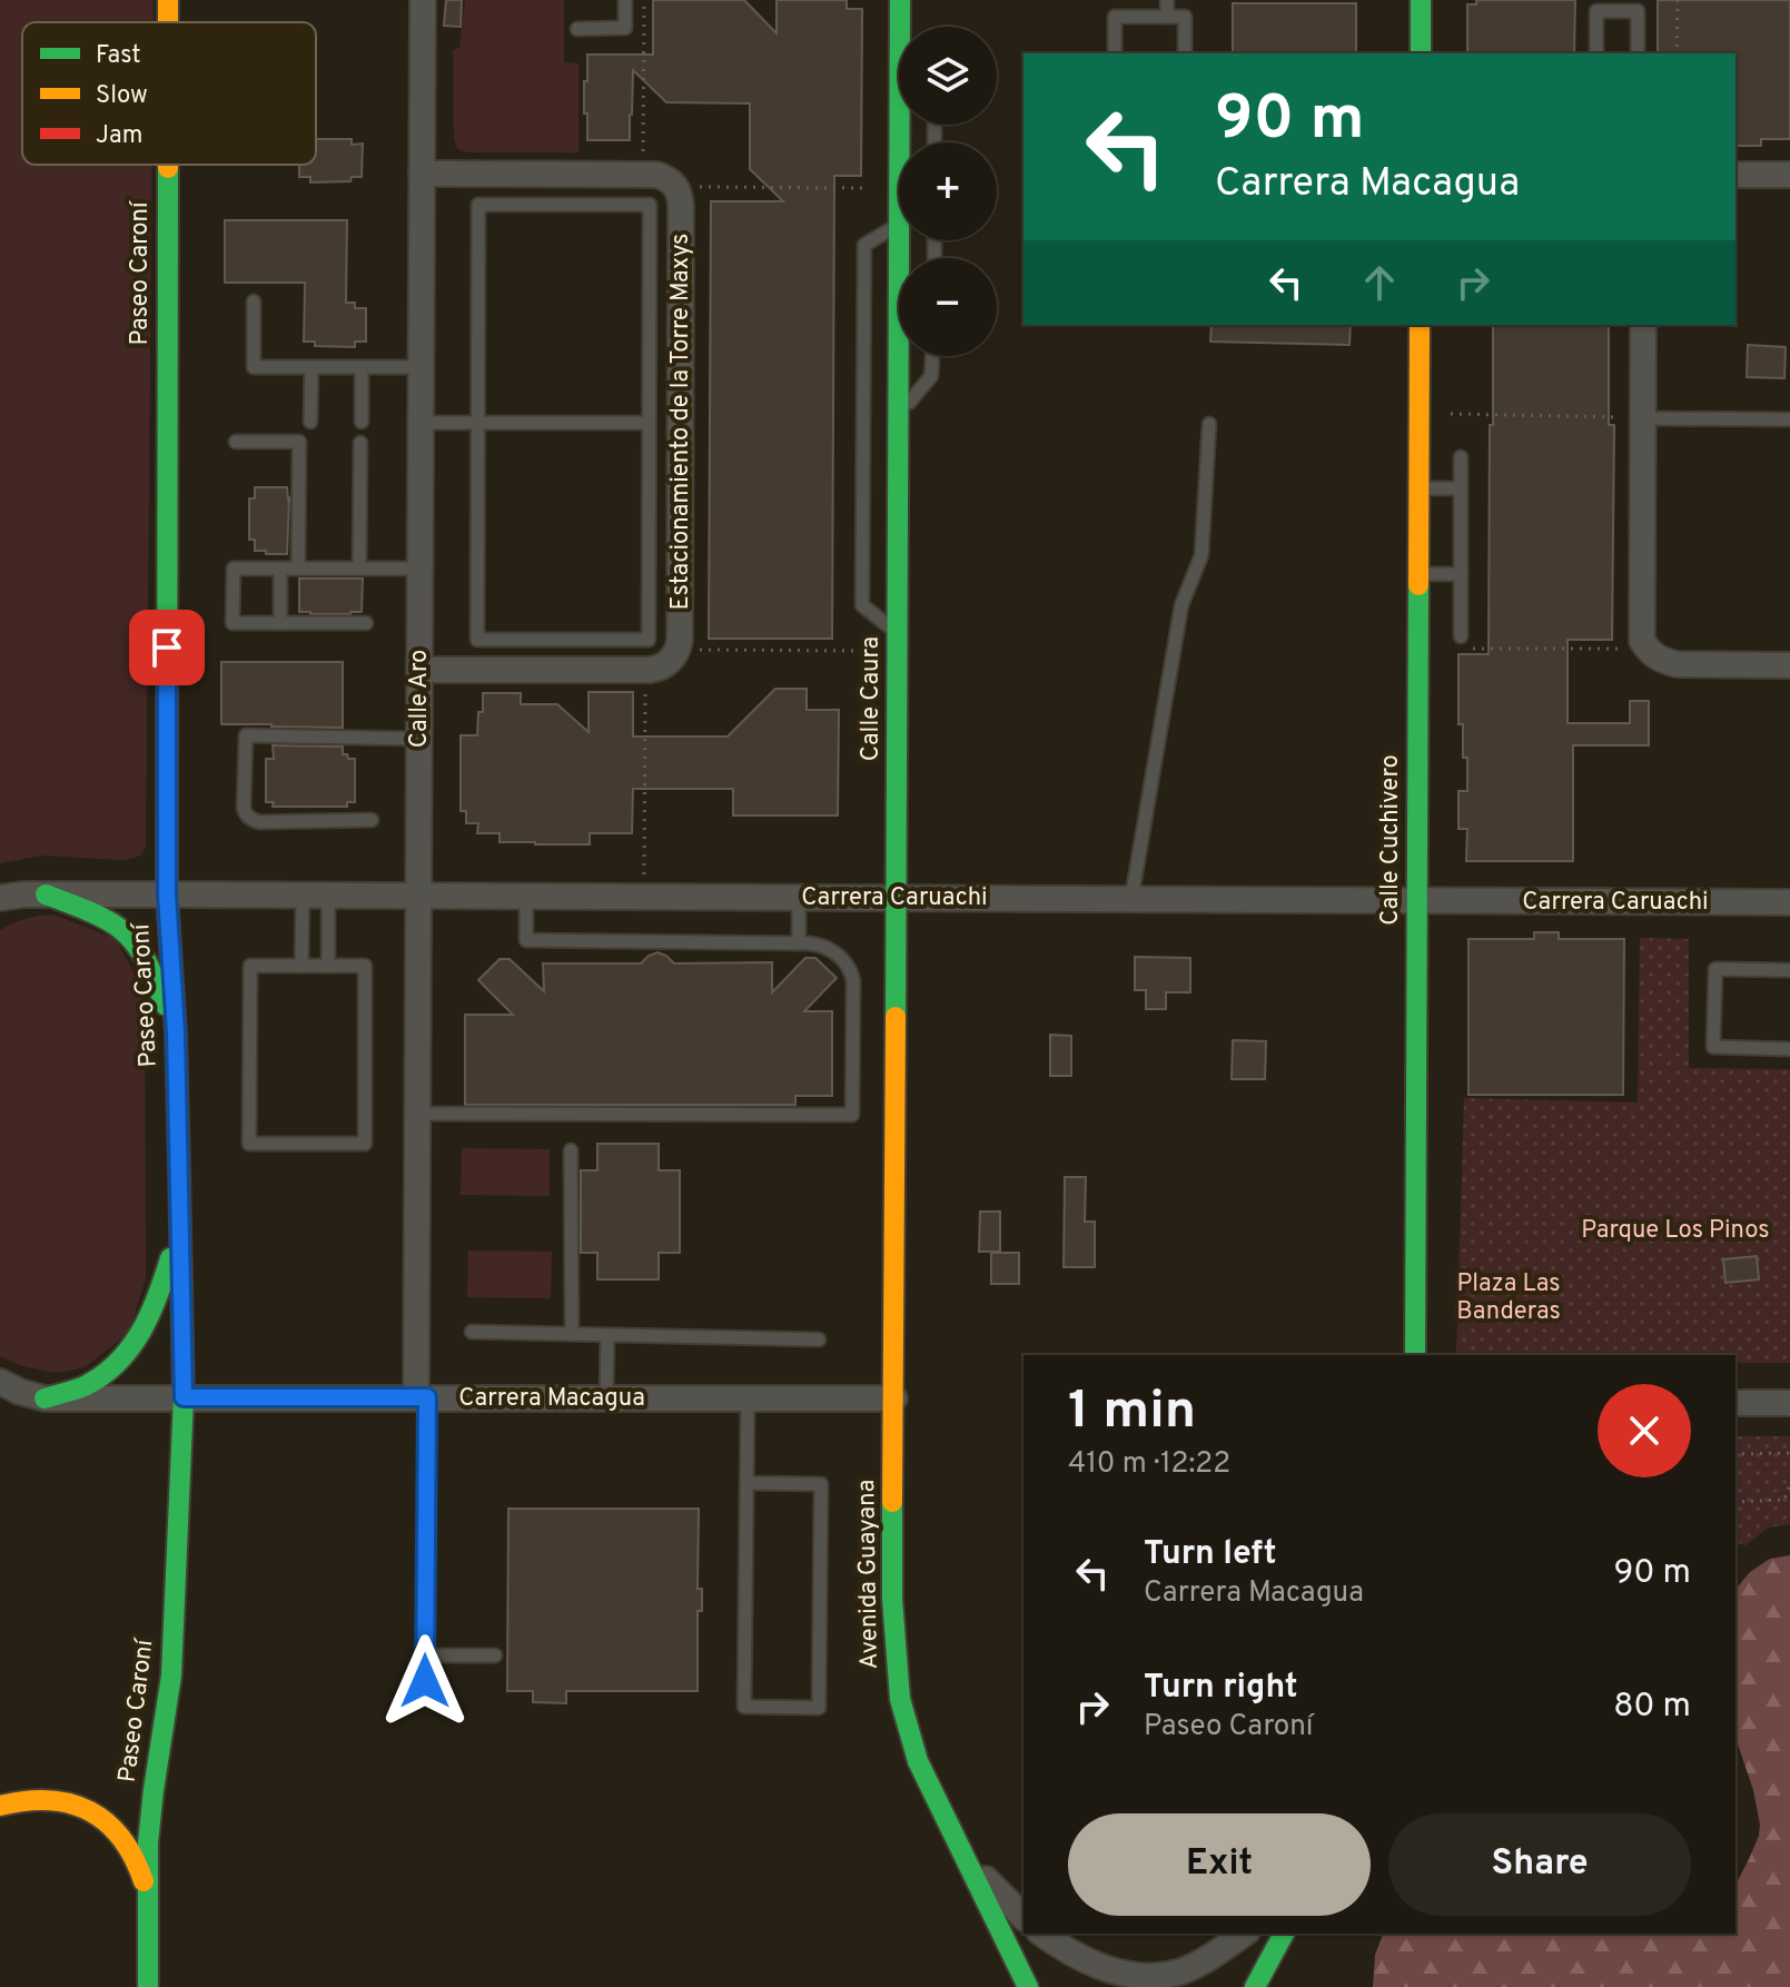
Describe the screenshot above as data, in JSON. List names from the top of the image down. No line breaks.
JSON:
{"streets":{"main road":["Paseo Caroní","Calle Caura","Calle Cuchivero","Avenida Guayana"],"street":["Estacionamiento de la Torre Maxys","Calle Aro","Carrera Caruachi","Carrera Macagua"]},"crossings":[["Paseo Caroní","Carrera Caruachi"],["Paseo Caroní","Carrera Macagua"],["Calle Aro","Carrera Caruachi"],["Calle Aro","Carrera Macagua"],["Calle Caura","Carrera Caruachi"],["Calle Caura","Carrera Macagua"],["Calle Caura","Avenida Guayana"],["Calle Cuchivero","Carrera Caruachi"],["Carrera Macagua","Avenida Guayana"]],"parks":["Parque Los Pinos","Plaza Las Banderas"],"legend":["Fast","Slow","Jam"],"page":{"map_buttons":["+","−"],"turn":["90 m","Carrera Macagua"],"heading":["1 min","410 m · 12:22"],"list":[{"name":"Turn left","note":"Carrera Macagua","value":"90 m"},{"name":"Turn right","note":"Paseo Caroní","value":"80 m"}],"buttons":["Exit","Share"]}}
